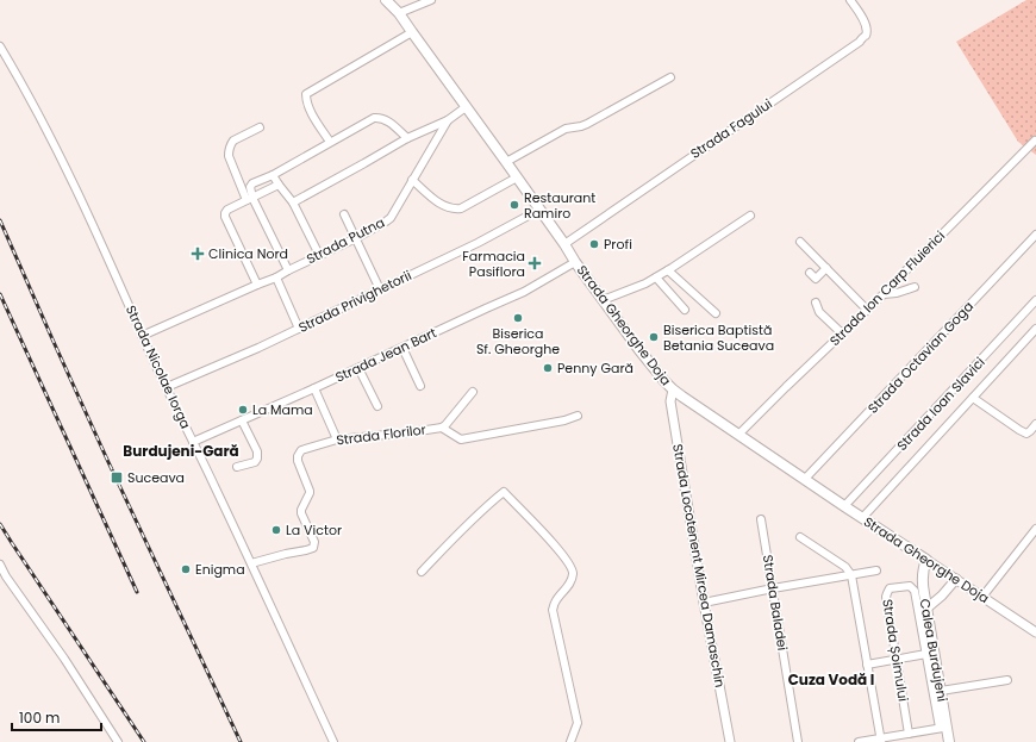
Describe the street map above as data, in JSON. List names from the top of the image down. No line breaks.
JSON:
{"streets":{"main road":["Strada Gheorghe Doja","Calea Burdujeni"],"street":["Strada Fagului","Strada Putna","Strada Ion Carp Fluierici","Strada Privighetorii","Strada Jean Bart","Strada Octavian Goga","Strada Nicolae Iorga","Strada Ioan Slavici","Strada Florilor","Strada Locotenent Mircea Damaschin","Strada Baladei","Strada Șoimului"]},"crossings":[["Strada Fagului","Strada Gheorghe Doja"],["Strada Putna","Strada Gheorghe Doja"],["Strada Putna","Strada Nicolae Iorga"],["Strada Ion Carp Fluierici","Strada Gheorghe Doja"],["Strada Privighetorii","Strada Gheorghe Doja"],["Strada Privighetorii","Strada Nicolae Iorga"],["Strada Gheorghe Doja","Strada Jean Bart"],["Strada Gheorghe Doja","Strada Octavian Goga"],["Strada Gheorghe Doja","Strada Ioan Slavici"],["Strada Gheorghe Doja","Strada Locotenent Mircea Damaschin"],["Strada Gheorghe Doja","Calea Burdujeni"],["Strada Jean Bart","Strada Nicolae Iorga"],["Strada Nicolae Iorga","Strada Florilor"]],"districts":["Burdujeni-Gară","Cuza Vodă I"],"places":{"other":["Restaurant Ramiro","Profi","Biserica Sf. Gheorghe","Biserica Baptistă Betania Suceava","Penny Gară","La Mama","La Victor","Enigma"],"health":["Clinica Nord","Farmacia Pasiflora"],"transit":["Suceava"]},"scale_bar":"100 m"}
